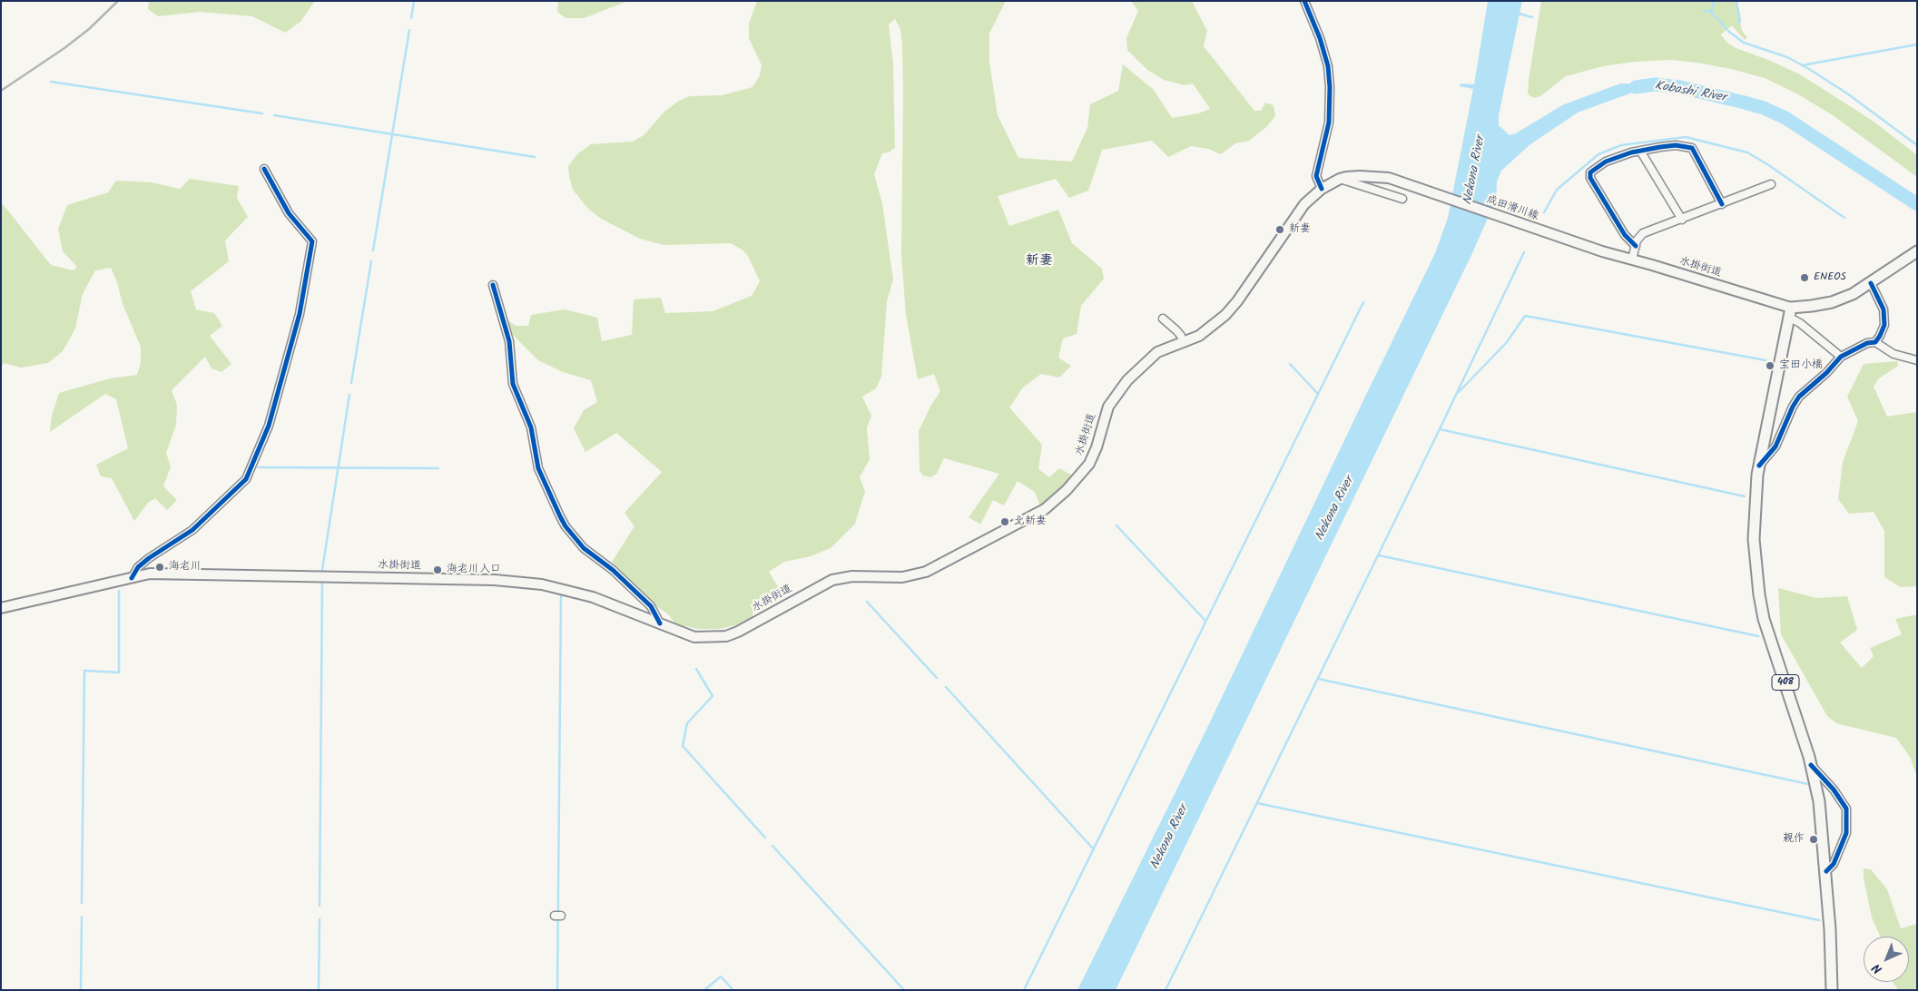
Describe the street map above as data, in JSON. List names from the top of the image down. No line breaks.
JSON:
{"streets":{"highway":["408"],"main road":["成田滑川線","水掛街道"]},"crossings":[["成田滑川線","水掛街道"],["水掛街道","408"]],"districts":["新妻"],"water":["Kobashi River","Nekona River"],"places":["新妻","ENEOS","宝田小橋","北新妻","海老川","海老川入口","親作"],"north":"bottom left"}
